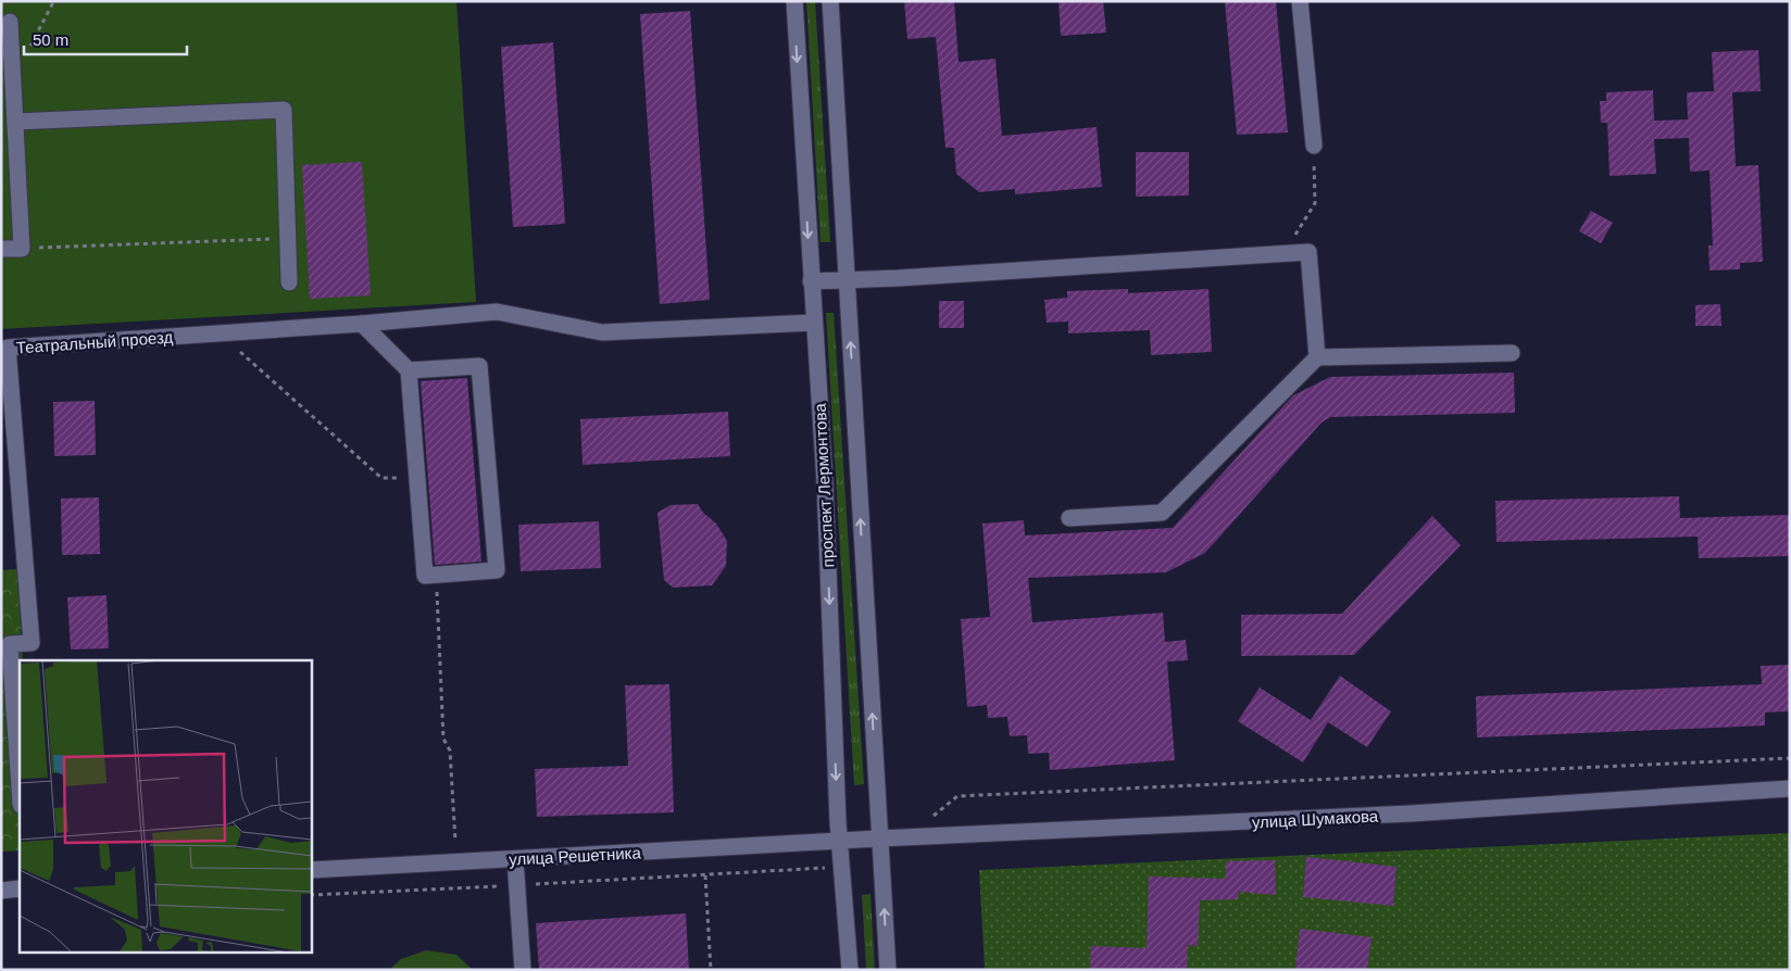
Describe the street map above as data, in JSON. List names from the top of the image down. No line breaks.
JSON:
{"streets":{"street":["Театральный проезд","проспект Лермонтова","улица Шумакова","улица Решетника"]},"crossings":[["Театральный проезд","проспект Лермонтова"],["проспект Лермонтова","улица Шумакова"],["проспект Лермонтова","улица Решетника"],["улица Шумакова","улица Решетника"]],"scale_bar":"50 m"}
